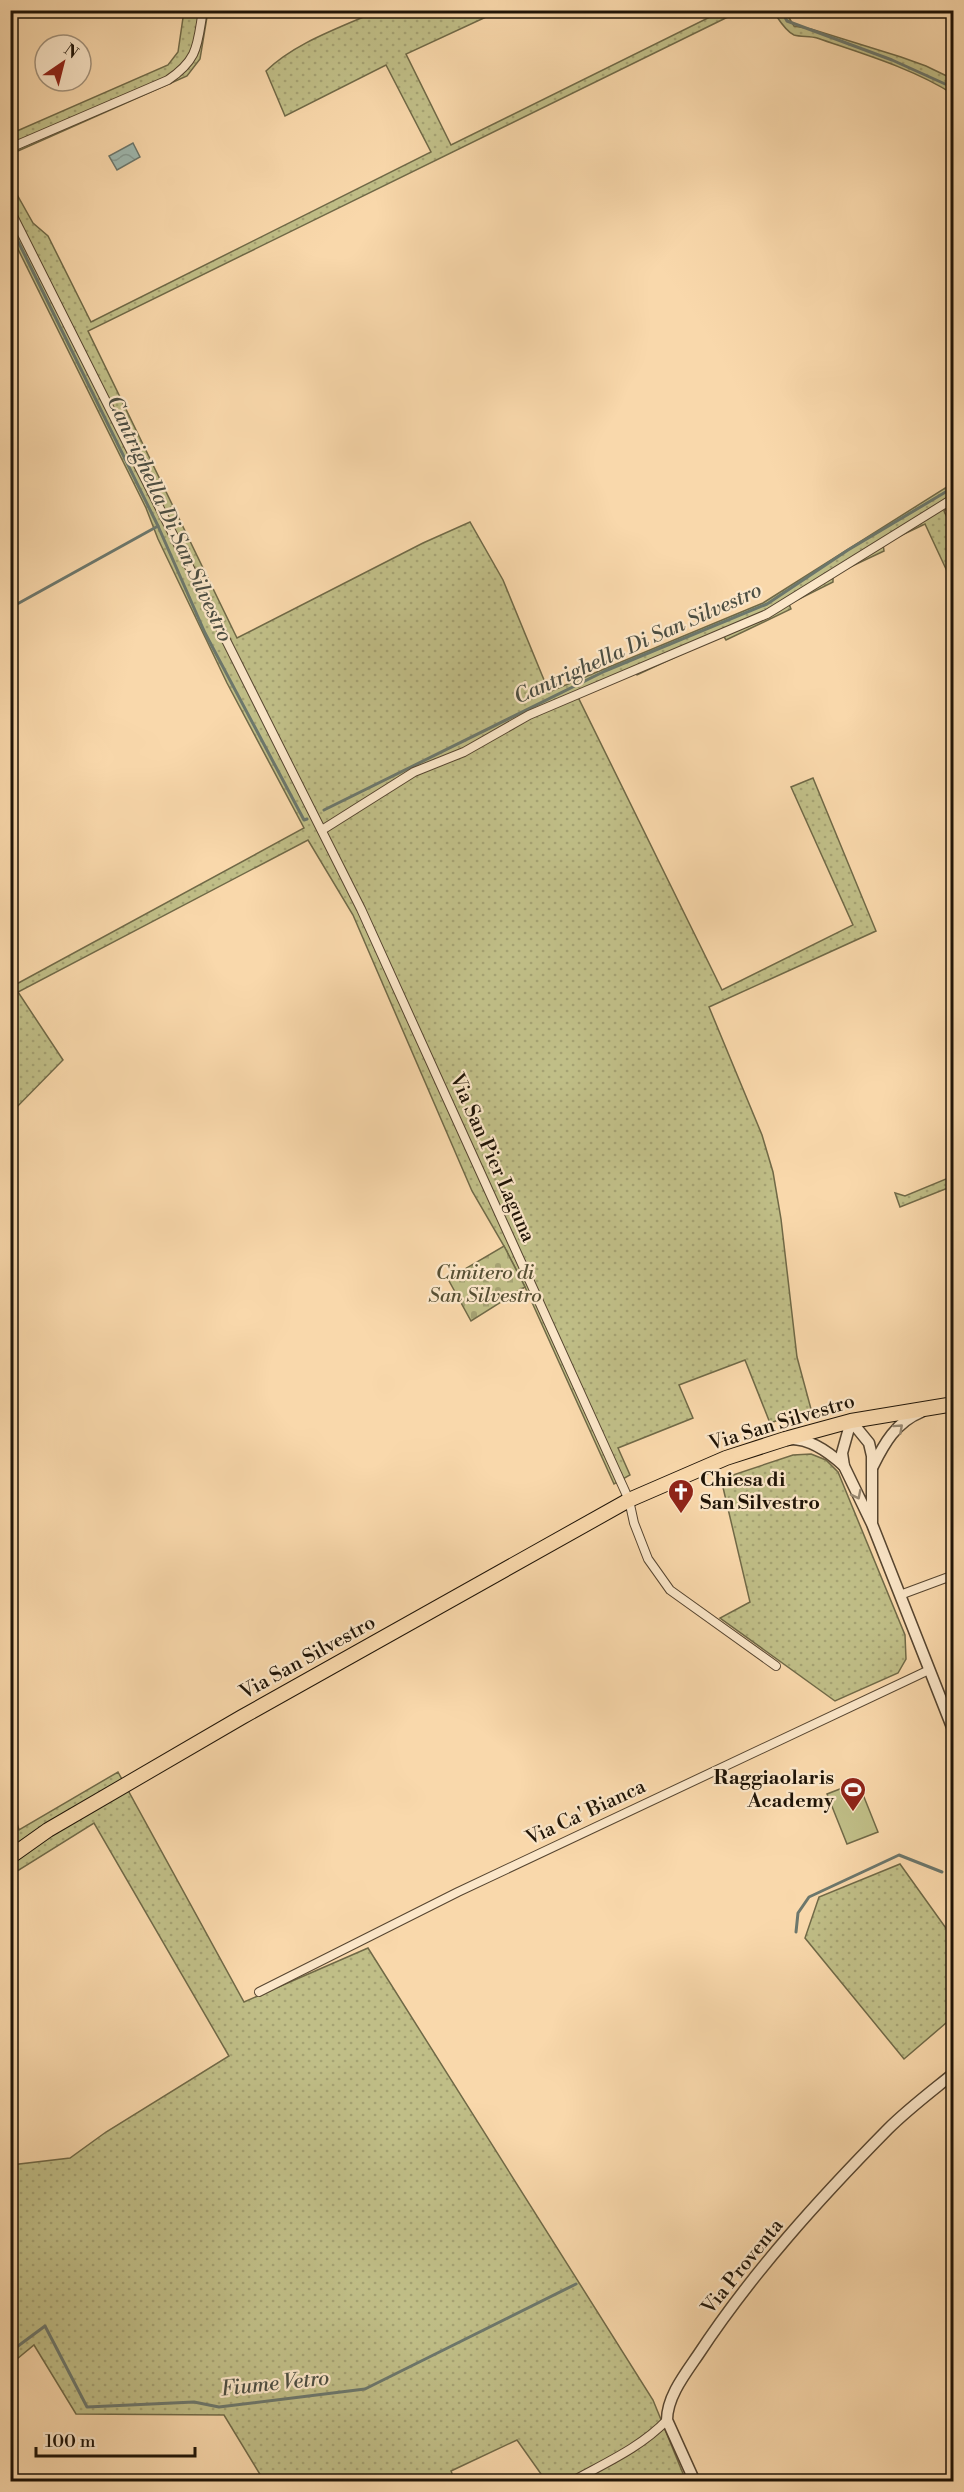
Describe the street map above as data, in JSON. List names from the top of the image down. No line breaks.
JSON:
{"streets":{"main road":["Via San Silvestro"],"street":["Via San Pier Laguna","Via Ca' Bianca","Via Proventa"]},"crossings":[["Via San Pier Laguna","Via San Silvestro"]],"water":["Cantrighella Di San Silvestro","Fiume Vetro"],"parks":["Cimitero di San Silvestro"],"places":{"church":["Chiesa di San Silvestro"],"sports":["Raggiaolaris Academy"]},"scale_bar":"100 m","north":"top right"}
